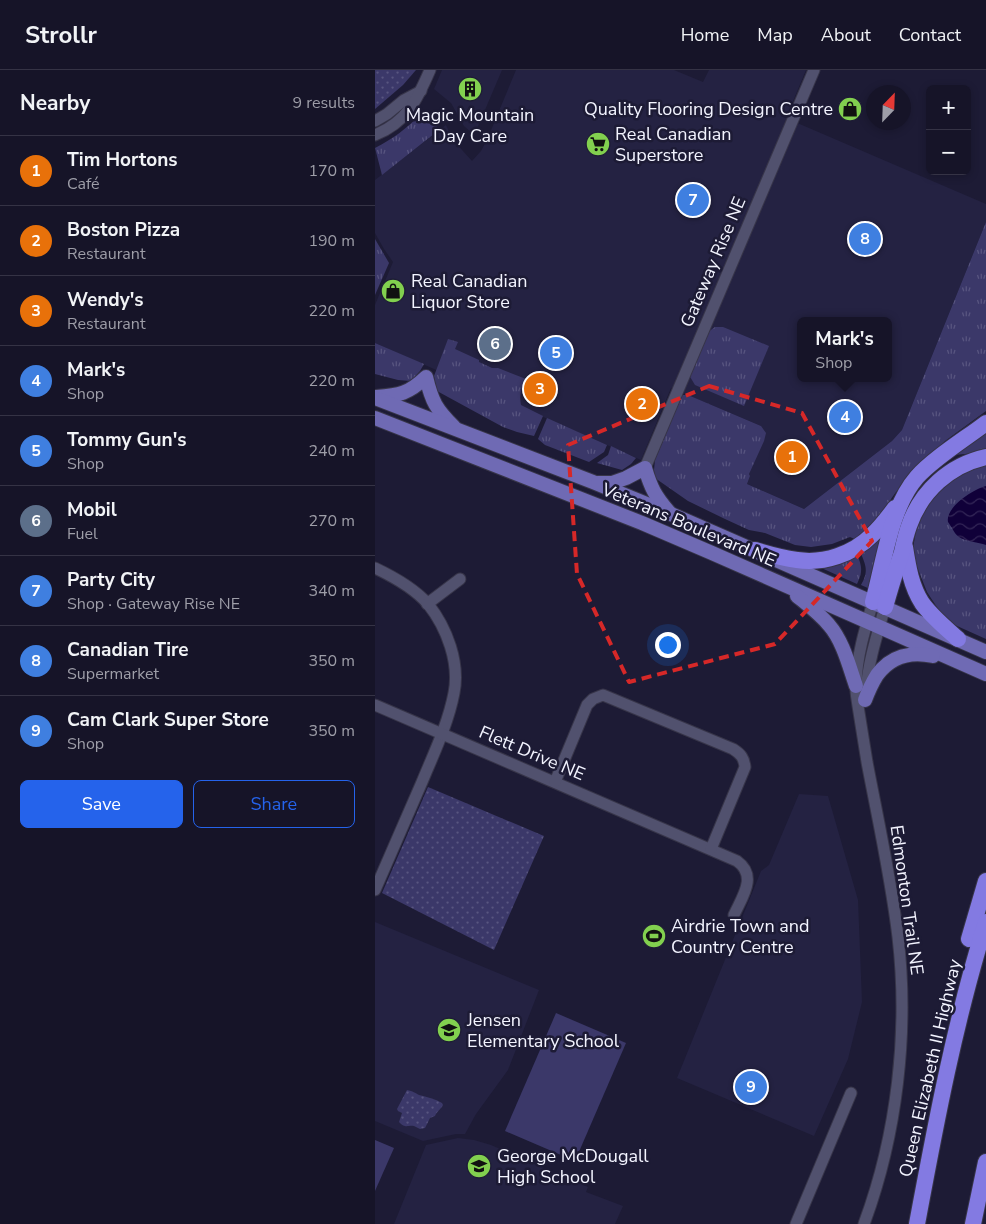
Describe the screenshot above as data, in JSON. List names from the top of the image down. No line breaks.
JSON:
{"streets":{"highway":["Queen Elizabeth II Highway"],"main road":["Veterans Boulevard NE"],"street":["Gateway Rise NE","Flett Drive NE","Edmonton Trail NE"]},"crossings":[["Veterans Boulevard NE","Edmonton Trail NE"]],"places":{"building":["Magic Mountain Day Care"],"shop":["Quality Flooring Design Centre","Real Canadian Liquor Store"],"supermarket":["Real Canadian Superstore"],"sports":["Airdrie Town and Country Centre"],"school or university":["Jensen Elementary School","George McDougall High School"]},"north":"top right","page":{"header":"Strollr","nav":["Home","Map","About","Contact"],"heading":["Nearby","9 results"],"map_buttons":["+","−"],"list":[{"mark":"1","name":"Tim Hortons","note":"Café","value":"170 m"},{"mark":"2","name":"Boston Pizza","note":"Restaurant","value":"190 m"},{"mark":"3","name":"Wendy's","note":"Restaurant","value":"220 m"},{"mark":"4","name":"Mark's","note":"Shop","value":"220 m"},{"mark":"5","name":"Tommy Gun's","note":"Shop","value":"240 m"},{"mark":"6","name":"Mobil","note":"Fuel","value":"270 m"},{"mark":"7","name":"Party City","note":"Shop · Gateway Rise NE","value":"340 m"},{"mark":"8","name":"Canadian Tire","note":"Supermarket","value":"350 m"},{"mark":"9","name":"Cam Clark Super Store","note":"Shop","value":"350 m"}],"pins":["7","8","6","5","3","2","4","1","9"],"popup":["Mark's","Shop"],"buttons":["Save","Share"]}}
